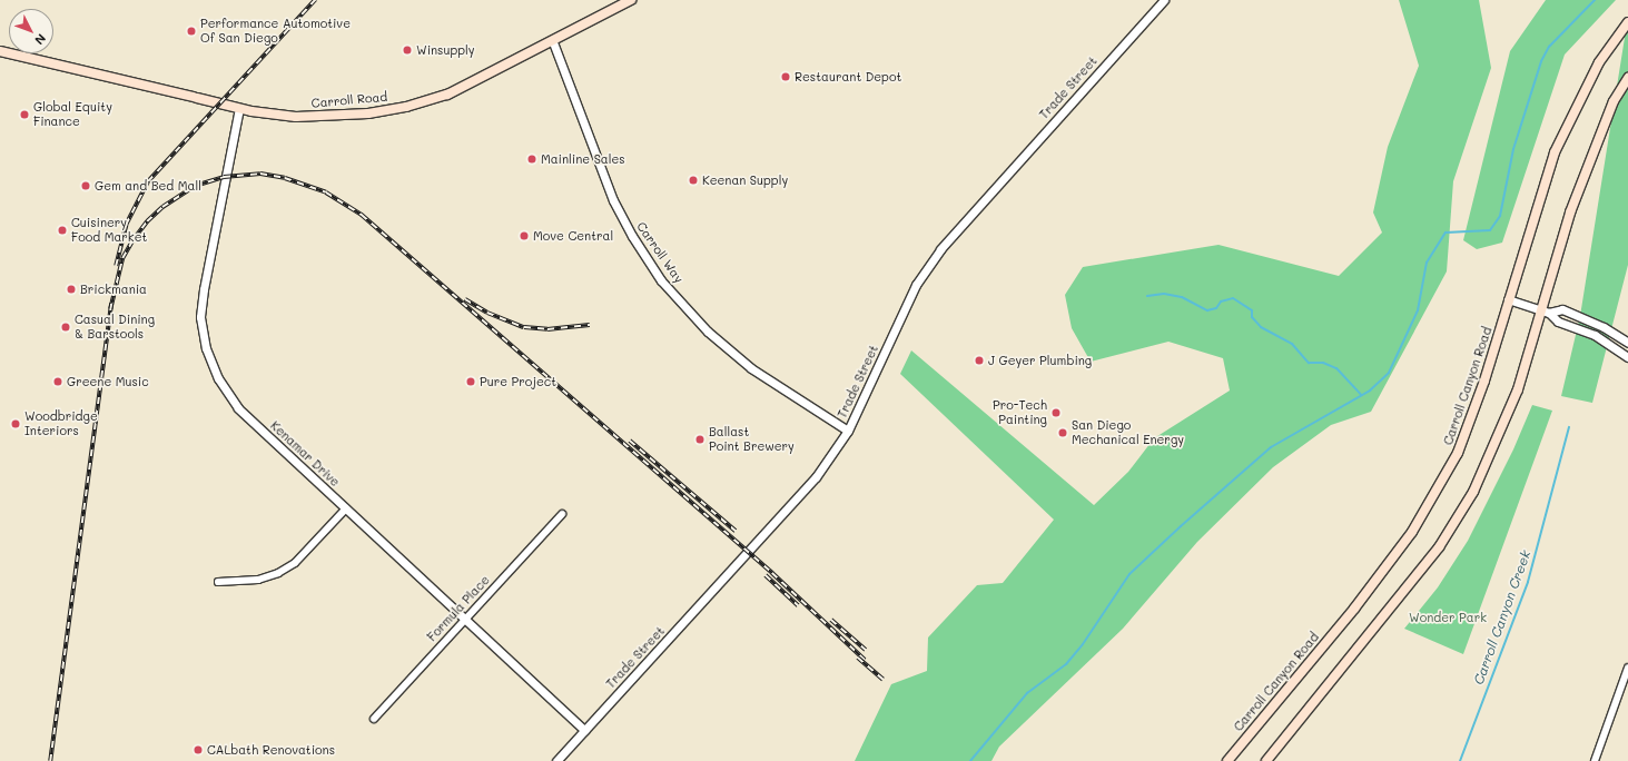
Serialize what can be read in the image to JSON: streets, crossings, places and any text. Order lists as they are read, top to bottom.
{
  "streets": {
    "main road": ["Carroll Road", "Carroll Canyon Road"],
    "street": [
      "Trade Street",
      "Carroll Way",
      "Kenamar Drive",
      "Formula Place"
    ]
  },
  "crossings": [
    ["Trade Street", "Carroll Way"],
    ["Trade Street", "Kenamar Drive"],
    ["Carroll Road", "Carroll Way"],
    ["Carroll Road", "Kenamar Drive"],
    ["Kenamar Drive", "Formula Place"]
  ],
  "water": ["Carroll Canyon Creek"],
  "parks": ["Wonder Park"],
  "places": [
    "Performance Automotive Of San Diego",
    "Winsupply",
    "Restaurant Depot",
    "Global Equity Finance",
    "Mainline Sales",
    "Keenan Supply",
    "Gem and Bed Mall",
    "Cuisinery Food Market",
    "Move Central",
    "Brickmania",
    "Casual Dining & Barstools",
    "J Geyer Plumbing",
    "Greene Music",
    "Pure Project",
    "Pro-Tech Painting",
    "Woodbridge Interiors",
    "San Diego Mechanical Energy",
    "Ballast Point Brewery",
    "CALbath Renovations"
  ],
  "north": "bottom right"
}
